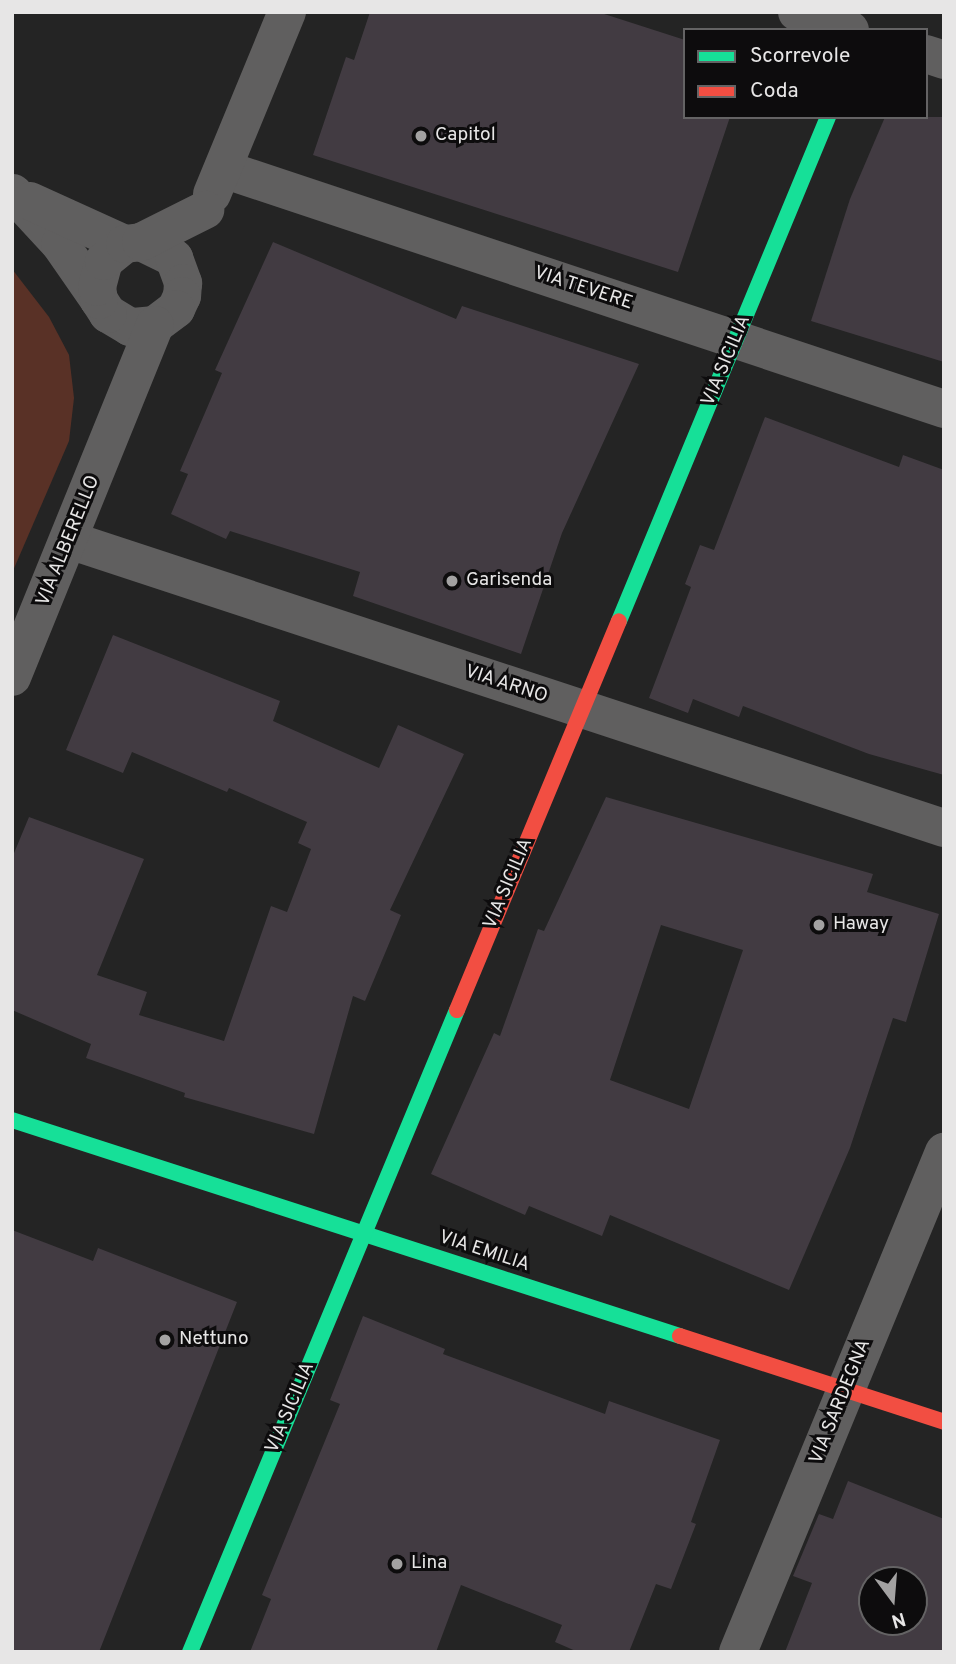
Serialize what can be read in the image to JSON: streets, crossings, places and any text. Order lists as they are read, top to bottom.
{
  "streets": {
    "street": [
      "VIA TEVERE",
      "VIA SICILIA",
      "VIA ALBERELLO",
      "VIA ARNO",
      "VIA EMILIA",
      "VIA SARDEGNA"
    ]
  },
  "crossings": [
    ["VIA TEVERE", "VIA SICILIA"],
    ["VIA TEVERE", "VIA ALBERELLO"],
    ["VIA SICILIA", "VIA ARNO"],
    ["VIA SICILIA", "VIA EMILIA"],
    ["VIA ALBERELLO", "VIA ARNO"],
    ["VIA EMILIA", "VIA SARDEGNA"]
  ],
  "places": [
    "Capitol",
    "Garisenda",
    "Haway",
    "Nettuno",
    "Lina"
  ],
  "legend": ["Scorrevole", "Coda"],
  "north": "bottom"
}
